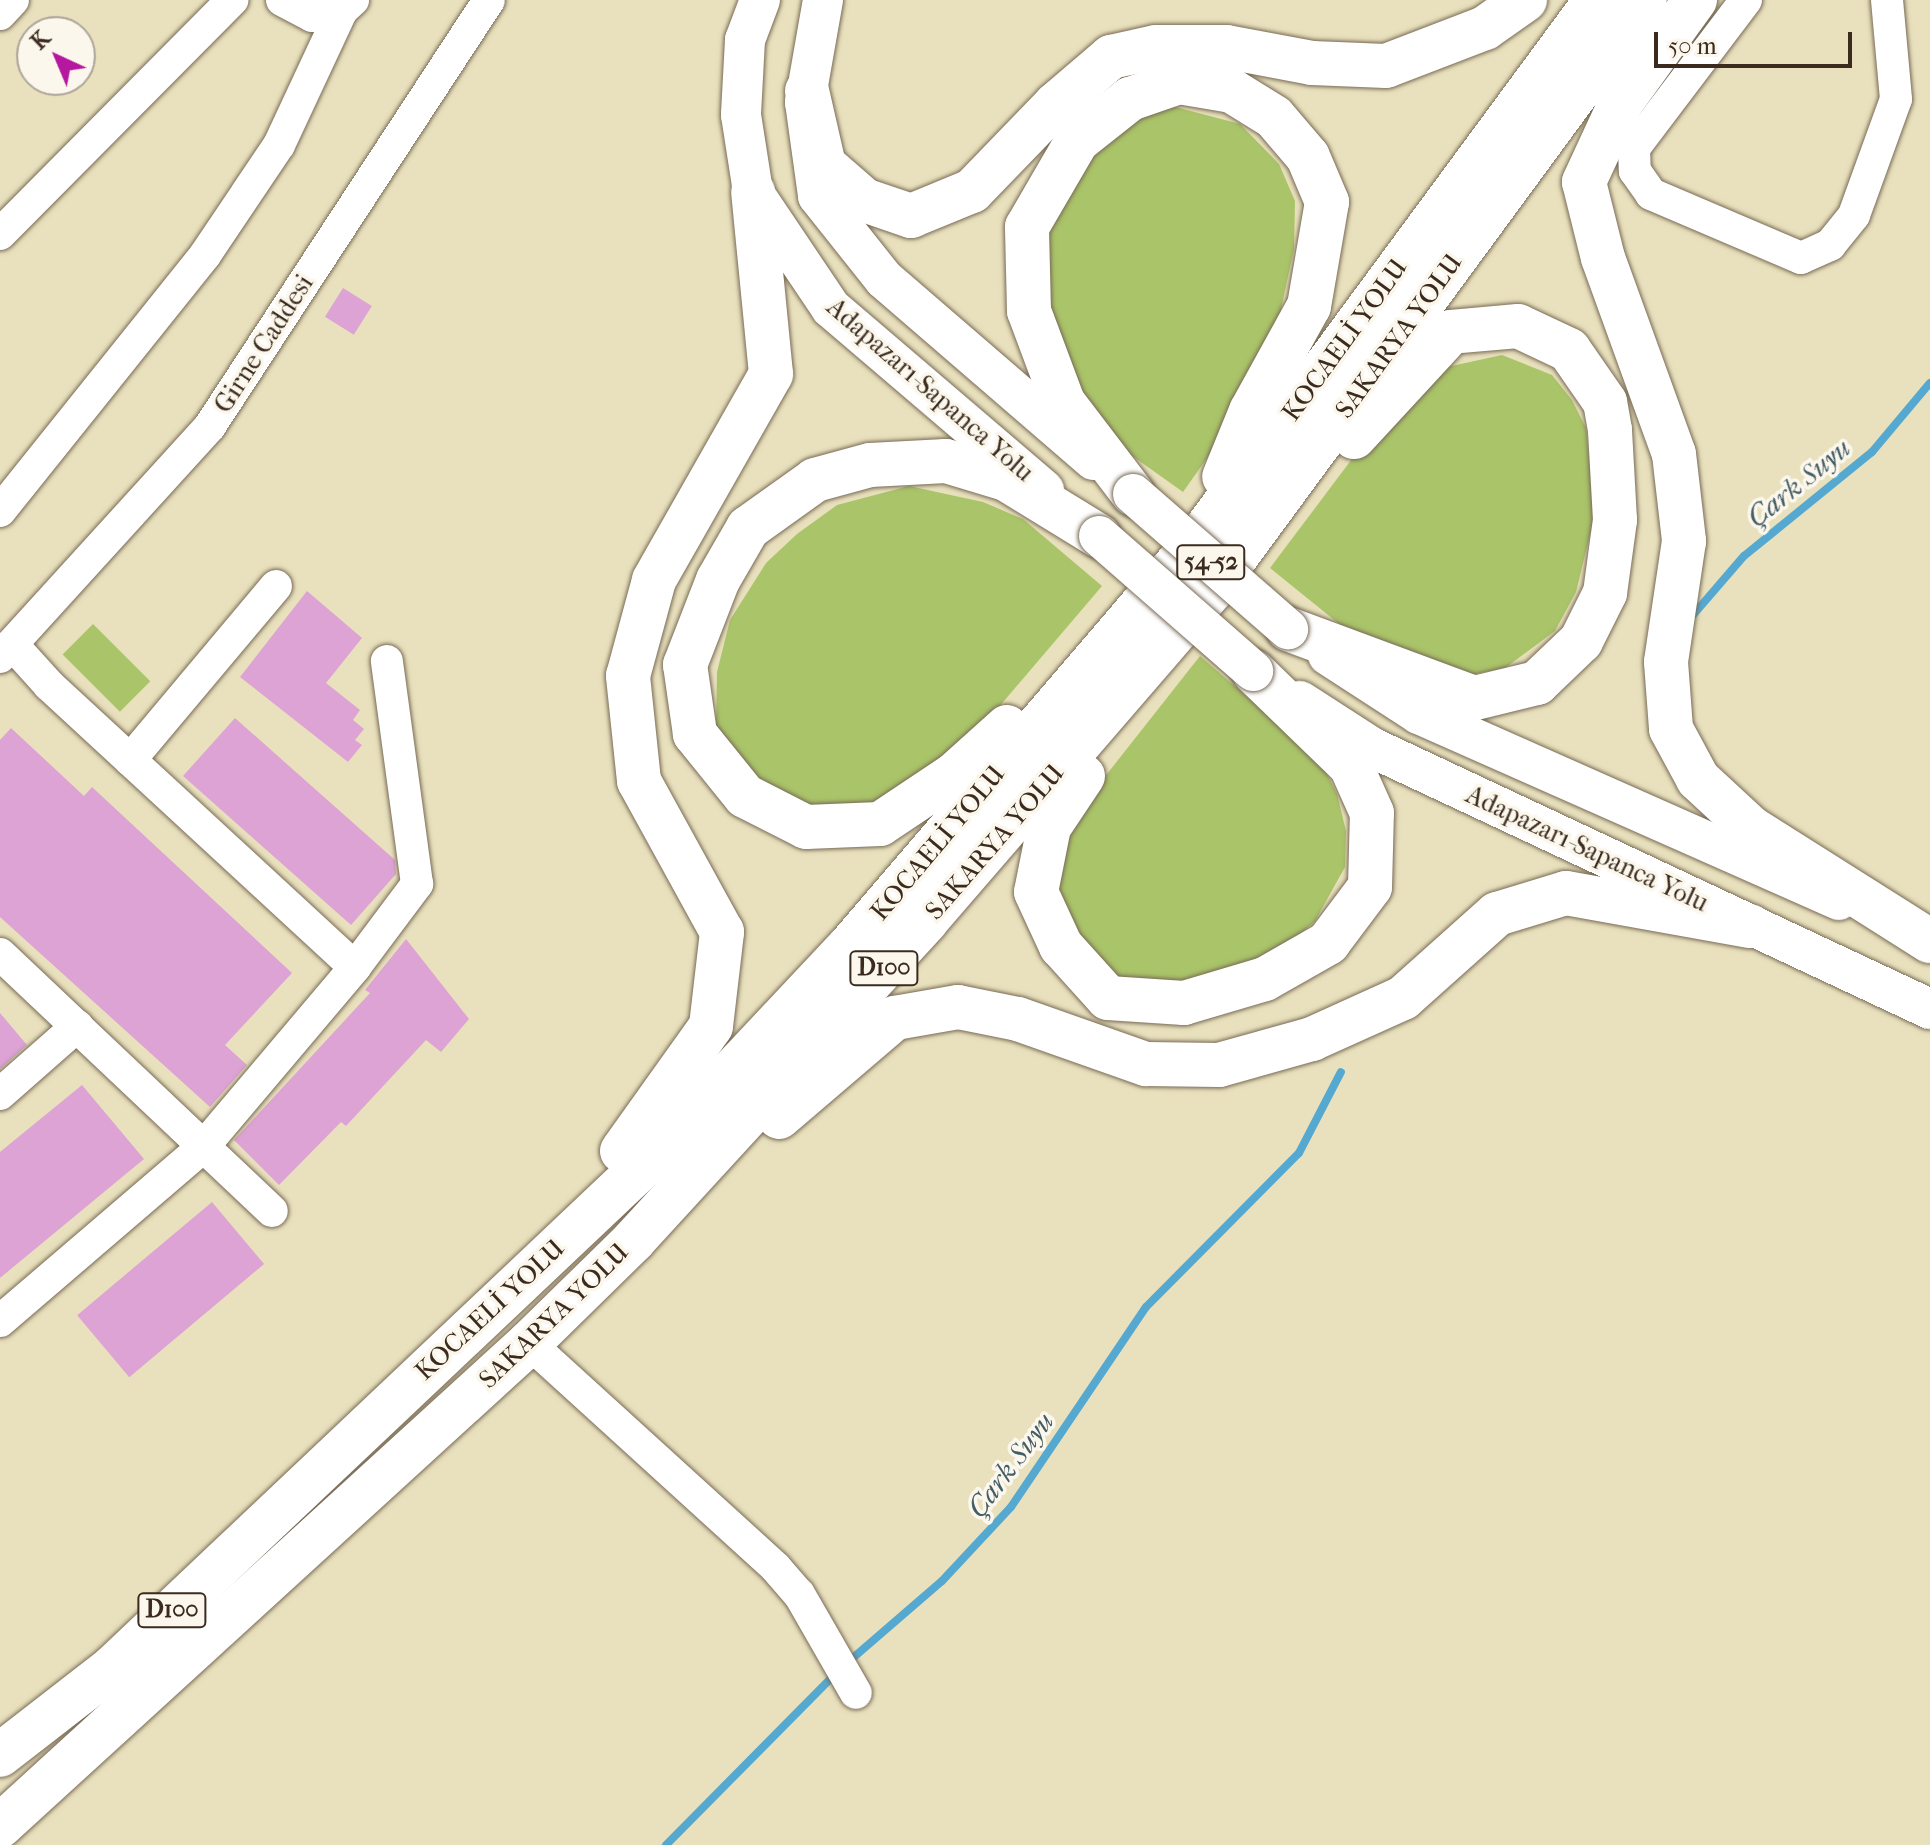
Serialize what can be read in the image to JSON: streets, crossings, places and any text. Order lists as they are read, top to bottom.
{
  "streets": {
    "highway": ["SAKARYA YOLU", "KOCAELİ YOLU", "D100"],
    "main road": ["Adapazarı-Sapanca Yolu", "54-52"],
    "street": ["Girne Caddesi"]
  },
  "crossings": [
    ["Adapazarı-Sapanca Yolu", "54-52"]
  ],
  "water": ["Çark Suyu"],
  "scale_bar": "50 m",
  "north": "top left"
}
